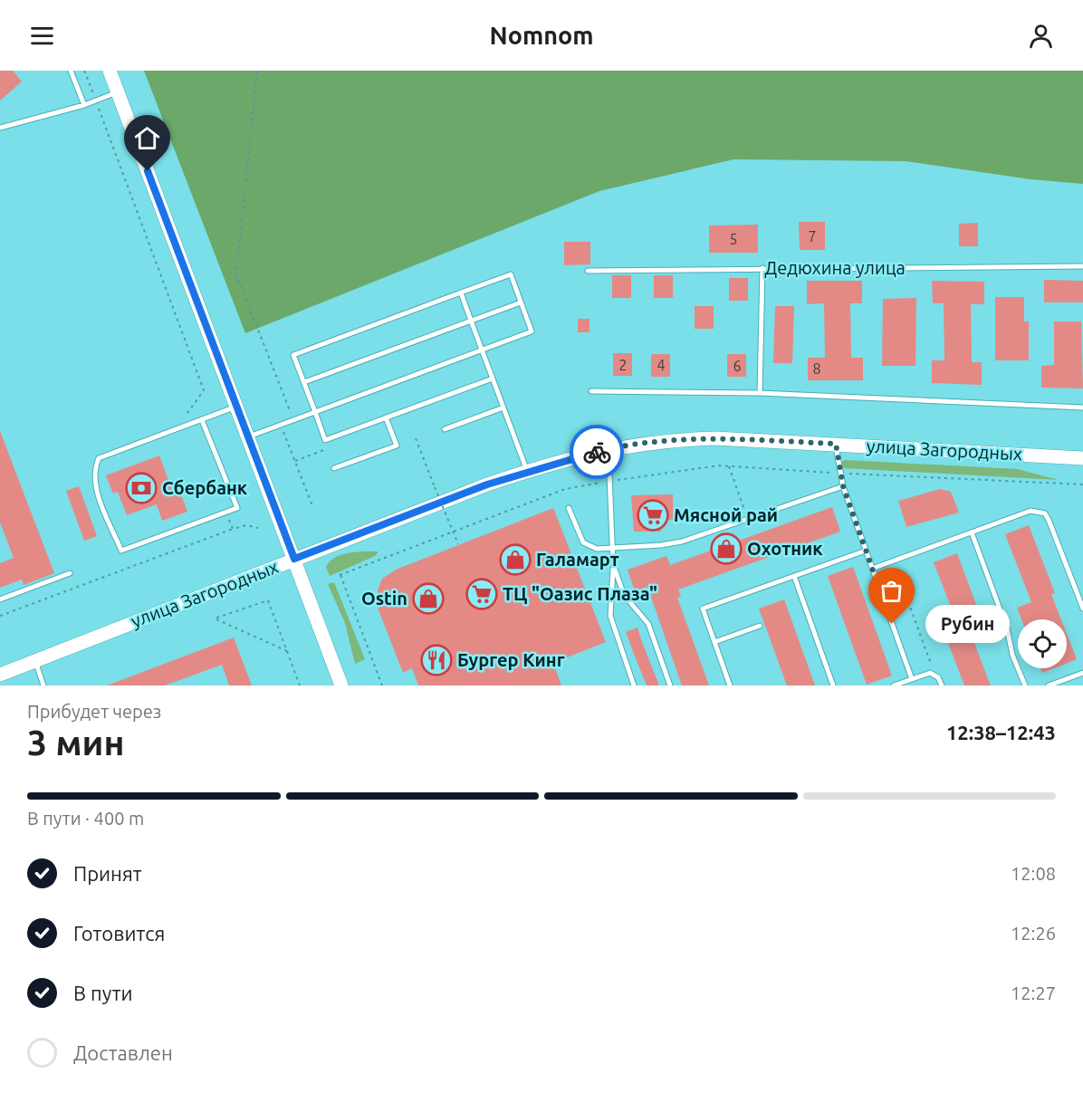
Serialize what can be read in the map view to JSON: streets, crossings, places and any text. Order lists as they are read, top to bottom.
{
  "streets": {
    "main road": ["улица Загородных"],
    "lane": ["Дедюхина улица"]
  },
  "places": {
    "bank": ["Сбербанк"],
    "supermarket": ["Мясной рай", "ТЦ \"Оазис Плаза\""],
    "shop": ["Охотник", "Галамарт", "Ostin"],
    "other": ["Рубин"],
    "restaurant": ["Бургер Кинг"]
  },
  "house_numbers": [
    "7",
    "5",
    "2",
    "4",
    "6",
    "8"
  ],
  "page": {
    "header": "Nomnom",
    "bubble": "Рубин",
    "heading": ["3 мин", "Прибудет через", "12:38–12:43"],
    "bar": "В пути · 400 m",
    "list": [
      ["Принят", "12:08"],
      ["Готовится", "12:26"],
      ["В пути", "12:27"],
      "Доставлен"
    ]
  }
}
